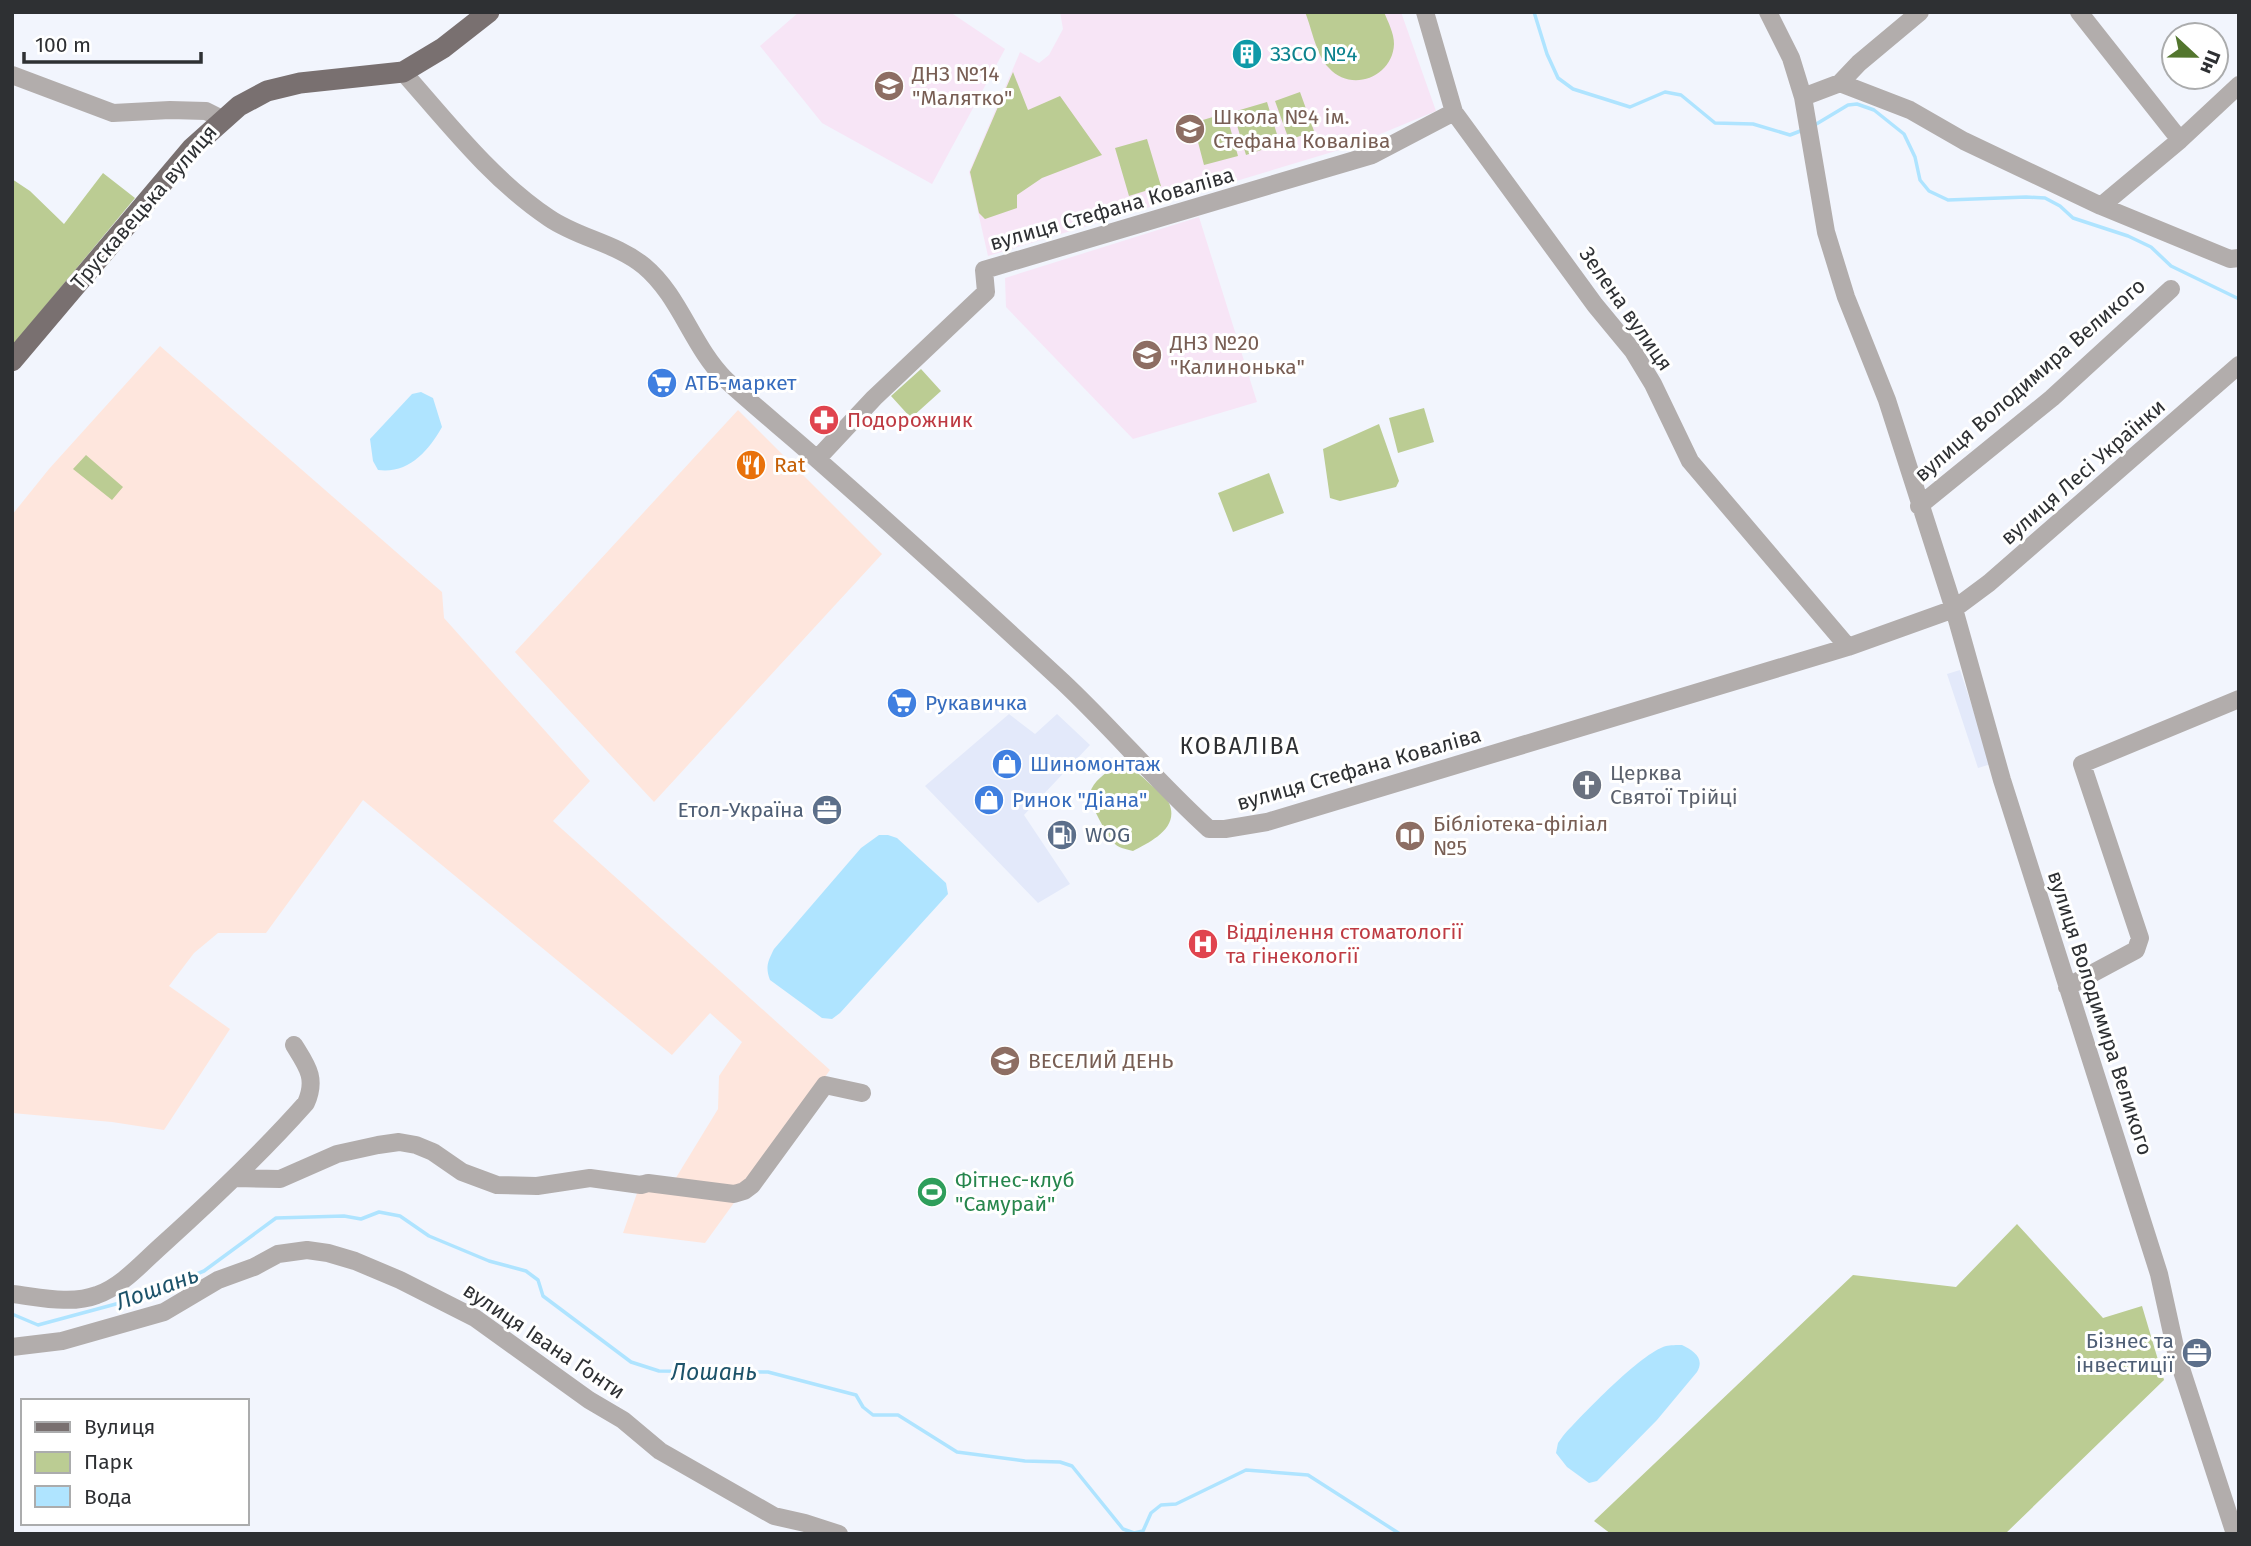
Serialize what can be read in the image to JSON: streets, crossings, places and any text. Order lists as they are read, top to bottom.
{
  "streets": {
    "main road": ["Трускавецька вулиця"],
    "street": [
      "вулиця Стефана Коваліва",
      "Зелена вулиця",
      "вулиця Володимира Великого",
      "вулиця Лесі Українки",
      "вулиця Івана Ґонти"
    ]
  },
  "crossings": [
    ["Трускавецька вулиця", "вулиця Стефана Коваліва"],
    ["вулиця Стефана Коваліва", "Зелена вулиця"],
    ["вулиця Стефана Коваліва", "вулиця Володимира Великого"],
    ["вулиця Стефана Коваліва", "вулиця Лесі Українки"],
    ["вулиця Володимира Великого", "вулиця Лесі Українки"]
  ],
  "districts": ["КОВАЛІВА"],
  "water": ["Лошань"],
  "places": {
    "building": ["ЗЗСО №4"],
    "school or university": [
      "ДНЗ №14 \"Малятко\"",
      "Школа №4 ім. Стефана Коваліва",
      "ДНЗ №20 \"Калинонька\"",
      "ВЕСЕЛИЙ ДЕНЬ"
    ],
    "supermarket": ["АТБ-маркет", "Рукавичка"],
    "pharmacy": ["Подорожник"],
    "restaurant": ["Rat"],
    "shop": ["Шиномонтаж", "Ринок \"Діана\""],
    "church": ["Церква Святої Трійці"],
    "office": ["Етол-Україна", "Бізнес та інвестиції"],
    "fuel station": ["WOG"],
    "library": ["Бібліотека-філіал №5"],
    "hospital": ["Відділення стоматології та гінекології"],
    "sports": ["Фітнес-клуб \"Самурай\""]
  },
  "legend": ["Вулиця", "Парк", "Вода"],
  "scale_bar": "100 m",
  "north": "right"
}
